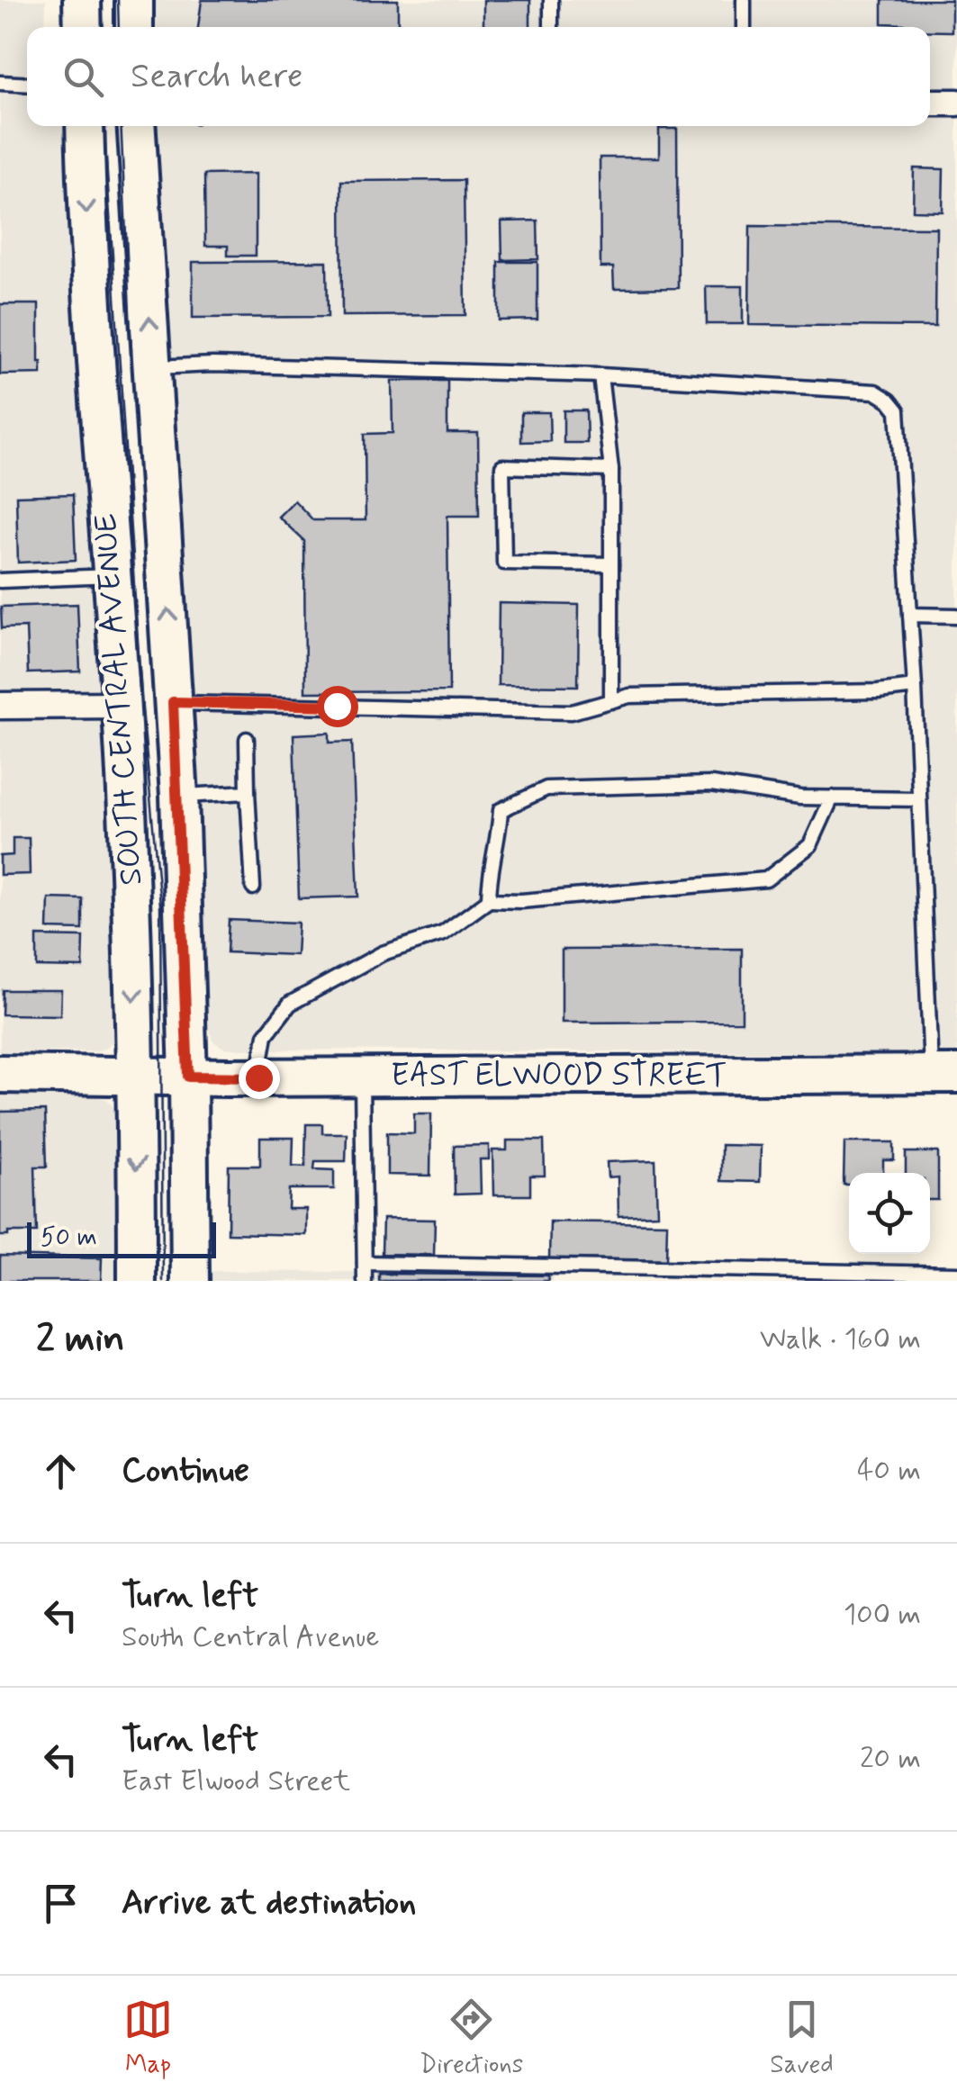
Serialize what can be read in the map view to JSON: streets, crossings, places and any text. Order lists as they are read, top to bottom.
{
  "streets": {
    "main road": ["SOUTH CENTRAL AVENUE", "EAST ELWOOD STREET"]
  },
  "crossings": [
    ["SOUTH CENTRAL AVENUE", "EAST ELWOOD STREET"]
  ],
  "scale_bar": "50 m",
  "page": {
    "search": "Search here",
    "scale": "50 m",
    "heading": ["2 min", "Walk · 160 m"],
    "list": [
      ["Continue", "40 m"],
      ["Turn left", "South Central Avenue", "100 m"],
      ["Turn left", "East Elwood Street", "20 m"],
      "Arrive at destination"
    ],
    "nav": ["Map", "Directions", "Saved"]
  }
}
